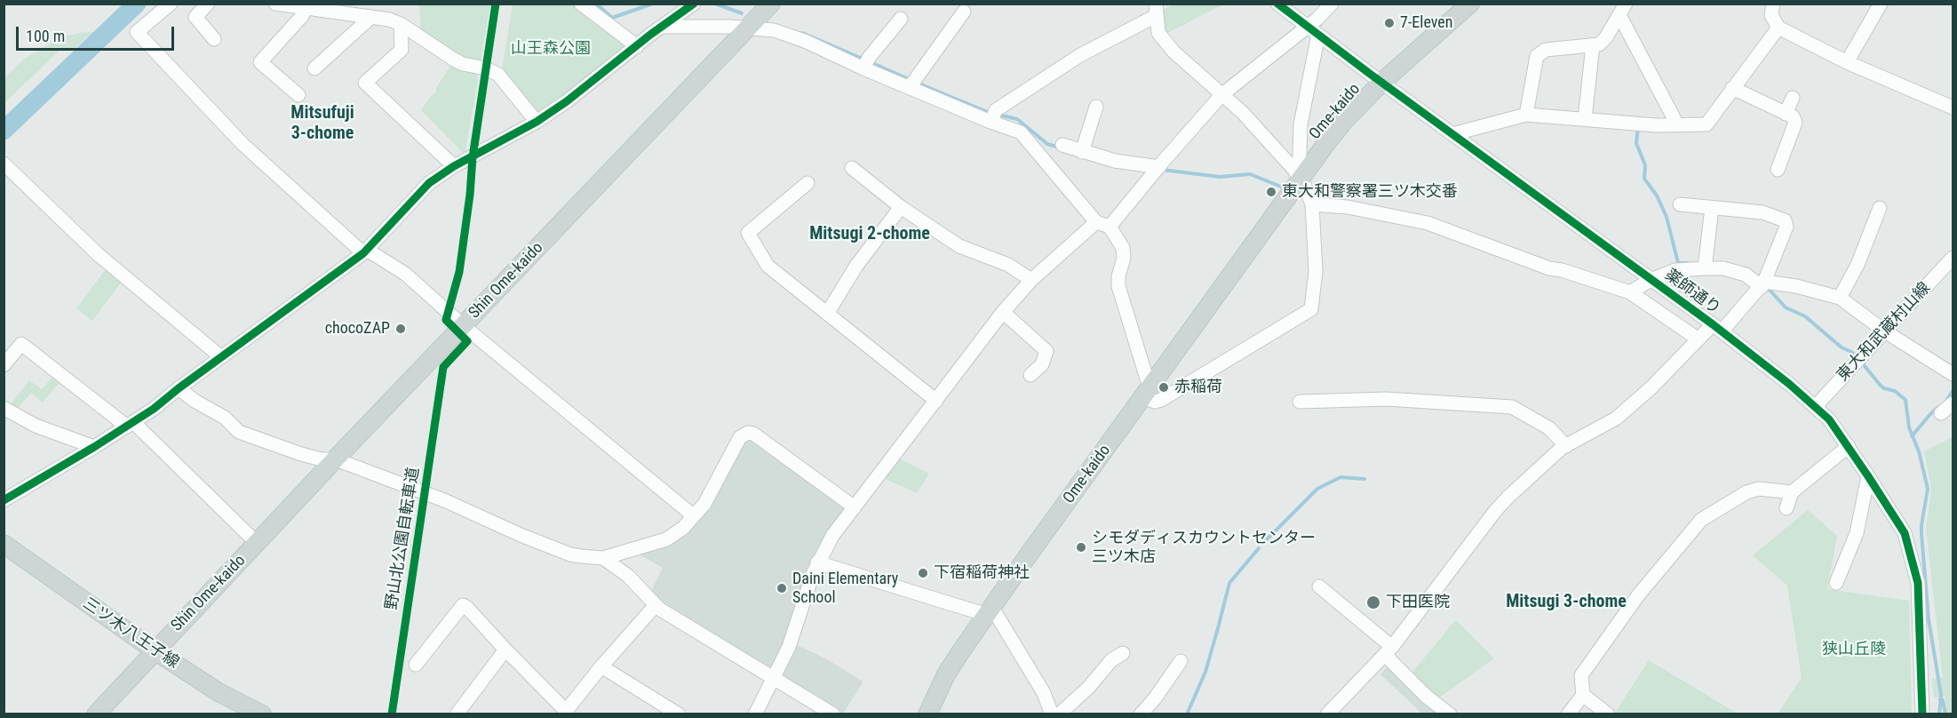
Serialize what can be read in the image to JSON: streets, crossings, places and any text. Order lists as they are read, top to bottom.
{
  "streets": {
    "main road": ["Ome-kaido", "Shin Ome-kaido", "三ツ木八王子線"],
    "street": ["薬師通り", "東大和武蔵村山線"],
    "cycle path": ["野山北公園自転車道"]
  },
  "crossings": [
    ["Ome-kaido", "薬師通り"],
    ["Shin Ome-kaido", "三ツ木八王子線"],
    ["薬師通り", "東大和武蔵村山線"]
  ],
  "districts": ["Mitsufuji 3-chome", "Mitsugi 2-chome", "Mitsugi 3-chome"],
  "parks": ["山王森公園", "狭山丘陵"],
  "places": [
    "7-Eleven",
    "東大和警察署三ツ木交番",
    "chocoZAP",
    "赤稲荷",
    "シモダディスカウントセンター 三ツ木店",
    "下宿稲荷神社",
    "Daini Elementary School",
    "下田医院"
  ],
  "scale_bar": "100 m"
}
